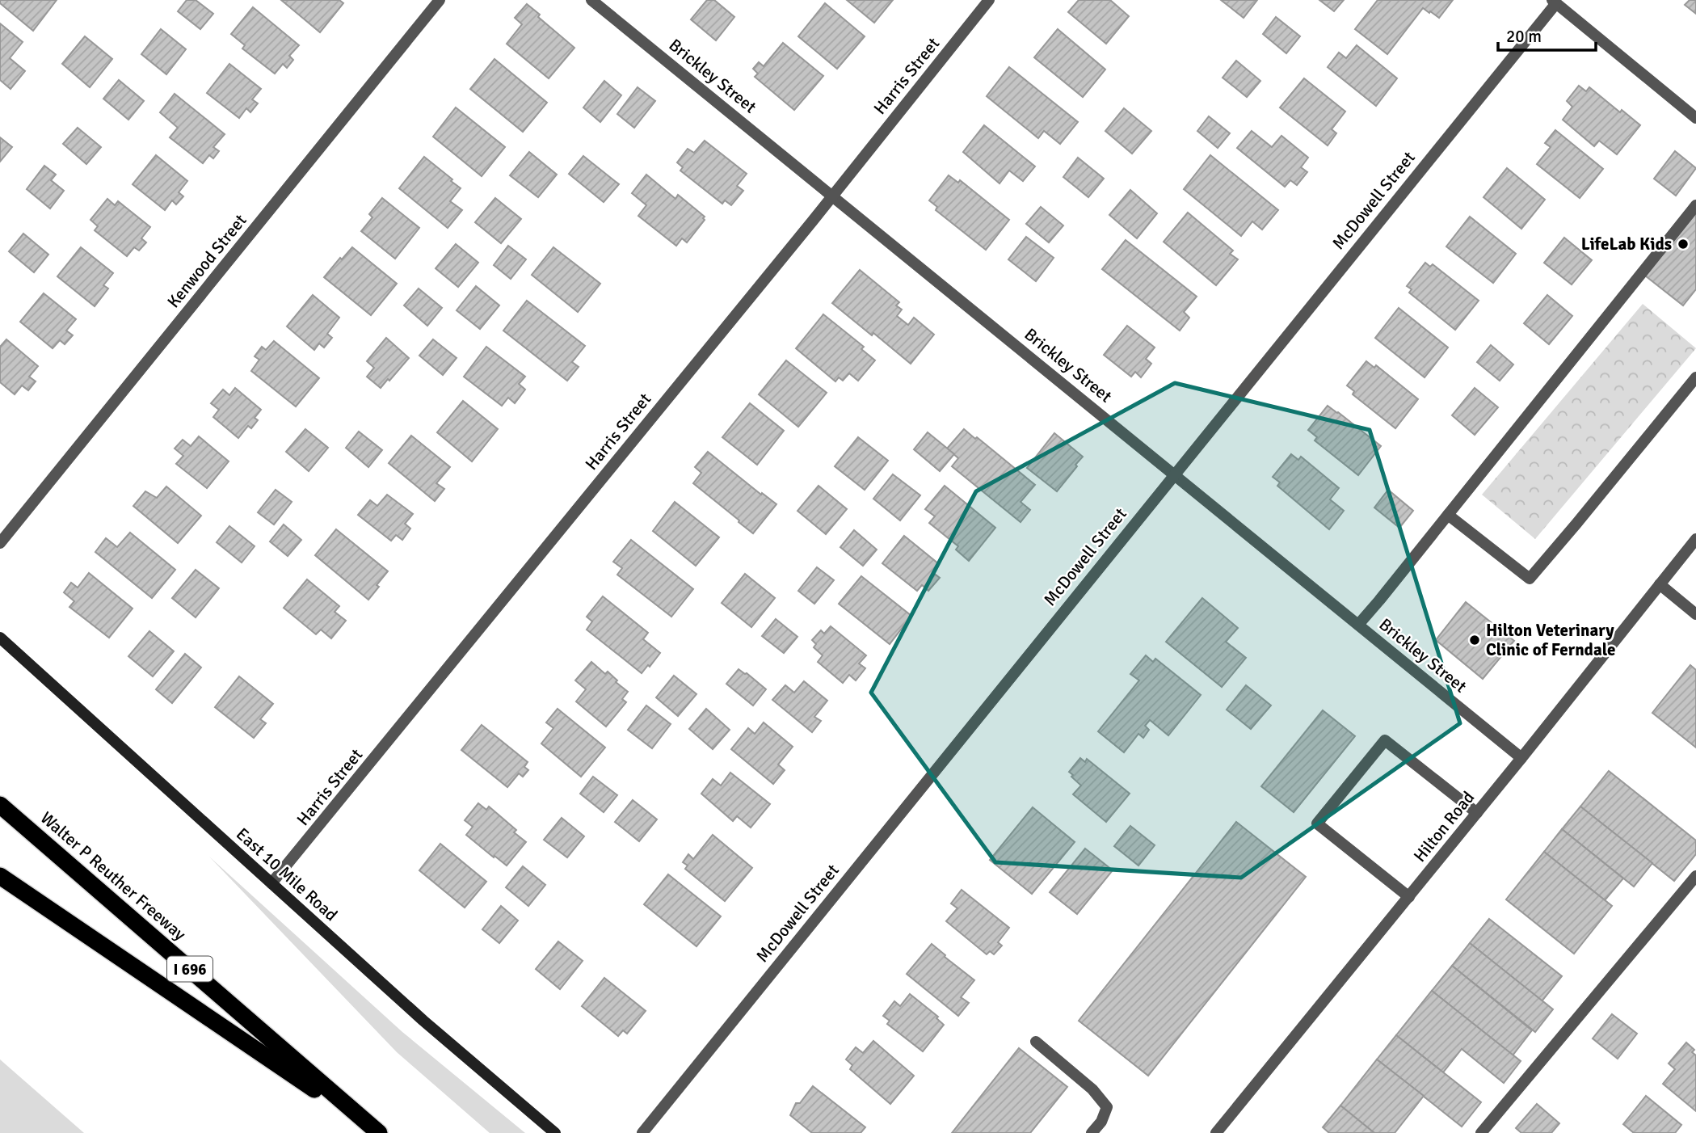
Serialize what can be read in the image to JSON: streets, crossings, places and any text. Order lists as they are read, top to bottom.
{
  "streets": {
    "highway": ["Walter P Reuther Freeway", "I 696"],
    "main road": ["East 10 Mile Road"],
    "street": [
      "Brickley Street",
      "Harris Street",
      "McDowell Street",
      "Kenwood Street",
      "Hilton Road"
    ]
  },
  "crossings": [
    ["Brickley Street", "Harris Street"],
    ["Brickley Street", "McDowell Street"],
    ["Brickley Street", "Hilton Road"],
    ["Harris Street", "East 10 Mile Road"]
  ],
  "places": ["LifeLab Kids", "Hilton Veterinary Clinic of Ferndale"],
  "scale_bar": "20 m"
}
